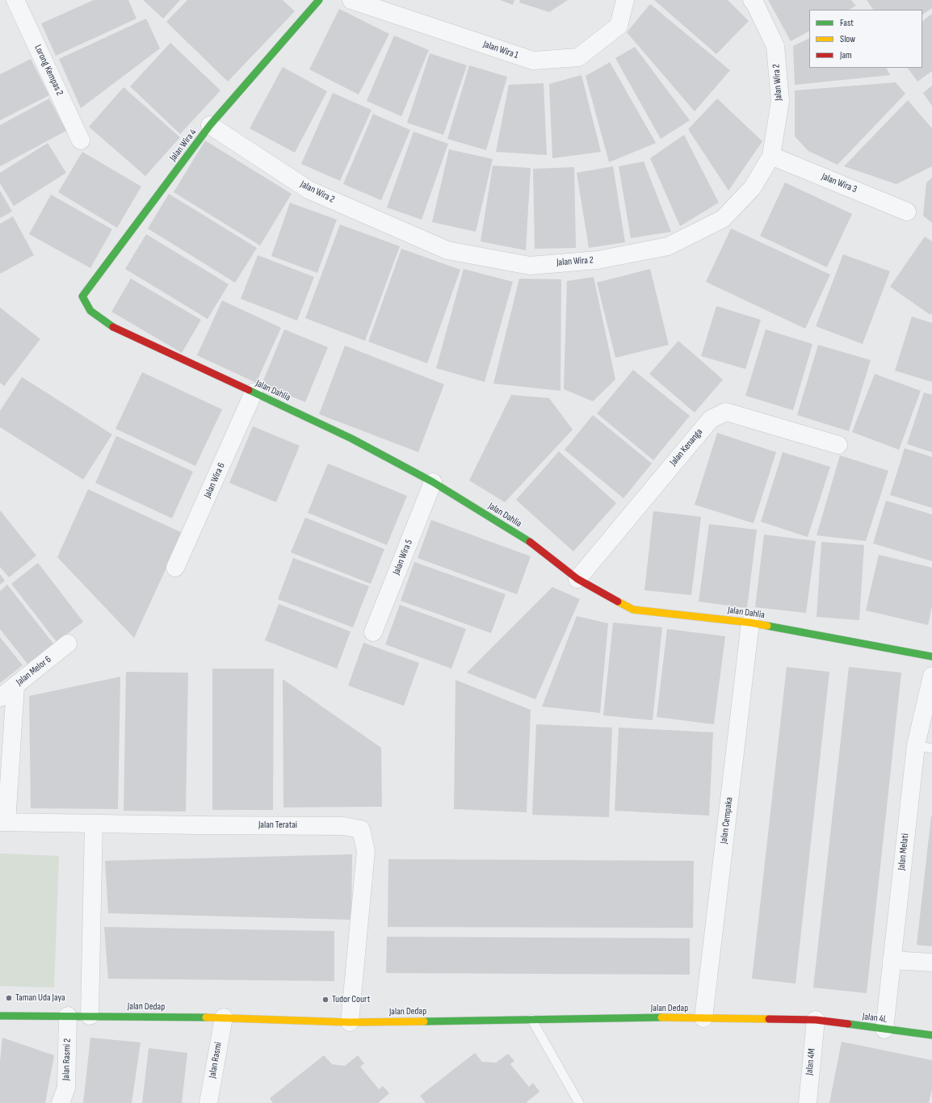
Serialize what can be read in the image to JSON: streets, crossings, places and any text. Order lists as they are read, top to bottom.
{
  "streets": {
    "street": [
      "Jalan Wira 1",
      "Lorong Kempas 2",
      "Jalan Wira 2",
      "Jalan Wira 4",
      "Jalan Wira 3",
      "Jalan Dahlia",
      "Jalan Kenanga",
      "Jalan Wira 6",
      "Jalan Wira 5",
      "Jalan Melor 6",
      "Jalan Cempaka",
      "Jalan Teratai",
      "Jalan Melati",
      "Jalan Dedap",
      "Jalan 4L",
      "Jalan Rasmi 2",
      "Jalan Rasmi",
      "Jalan 4M"
    ]
  },
  "crossings": [
    ["Jalan Wira 2", "Jalan Wira 4"],
    ["Jalan Wira 2", "Jalan Wira 3"],
    ["Jalan Wira 4", "Jalan Dahlia"],
    ["Jalan Dahlia", "Jalan Kenanga"],
    ["Jalan Dahlia", "Jalan Wira 6"],
    ["Jalan Dahlia", "Jalan Wira 5"],
    ["Jalan Dahlia", "Jalan Cempaka"],
    ["Jalan Cempaka", "Jalan Dedap"],
    ["Jalan Teratai", "Jalan Dedap"],
    ["Jalan Melati", "Jalan 4L"],
    ["Jalan Dedap", "Jalan 4L"],
    ["Jalan Dedap", "Jalan Rasmi 2"],
    ["Jalan Dedap", "Jalan Rasmi"],
    ["Jalan Dedap", "Jalan 4M"],
    ["Jalan 4L", "Jalan 4M"]
  ],
  "places": ["Taman Uda Jaya", "Tudor Court"],
  "legend": ["Fast", "Slow", "Jam"]
}
